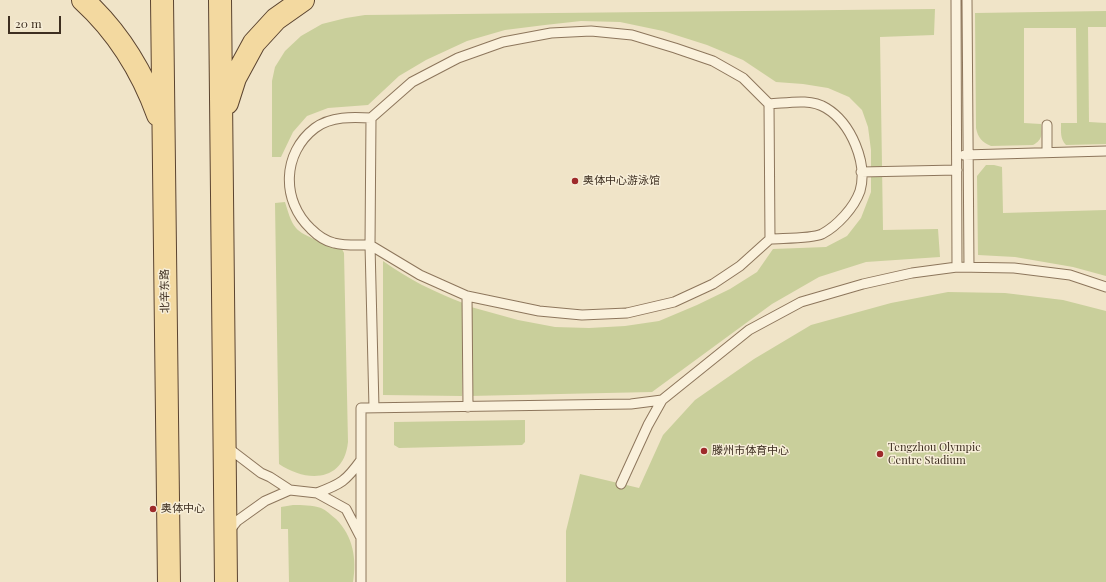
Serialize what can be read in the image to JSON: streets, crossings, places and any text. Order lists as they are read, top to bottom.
{
  "streets": {
    "main road": ["北辛东路"]
  },
  "places": [
    "奥体中心游泳馆",
    "滕州市体育中心",
    "Tengzhou Olympic Centre Stadium",
    "奥体中心"
  ],
  "scale_bar": "20 m"
}
